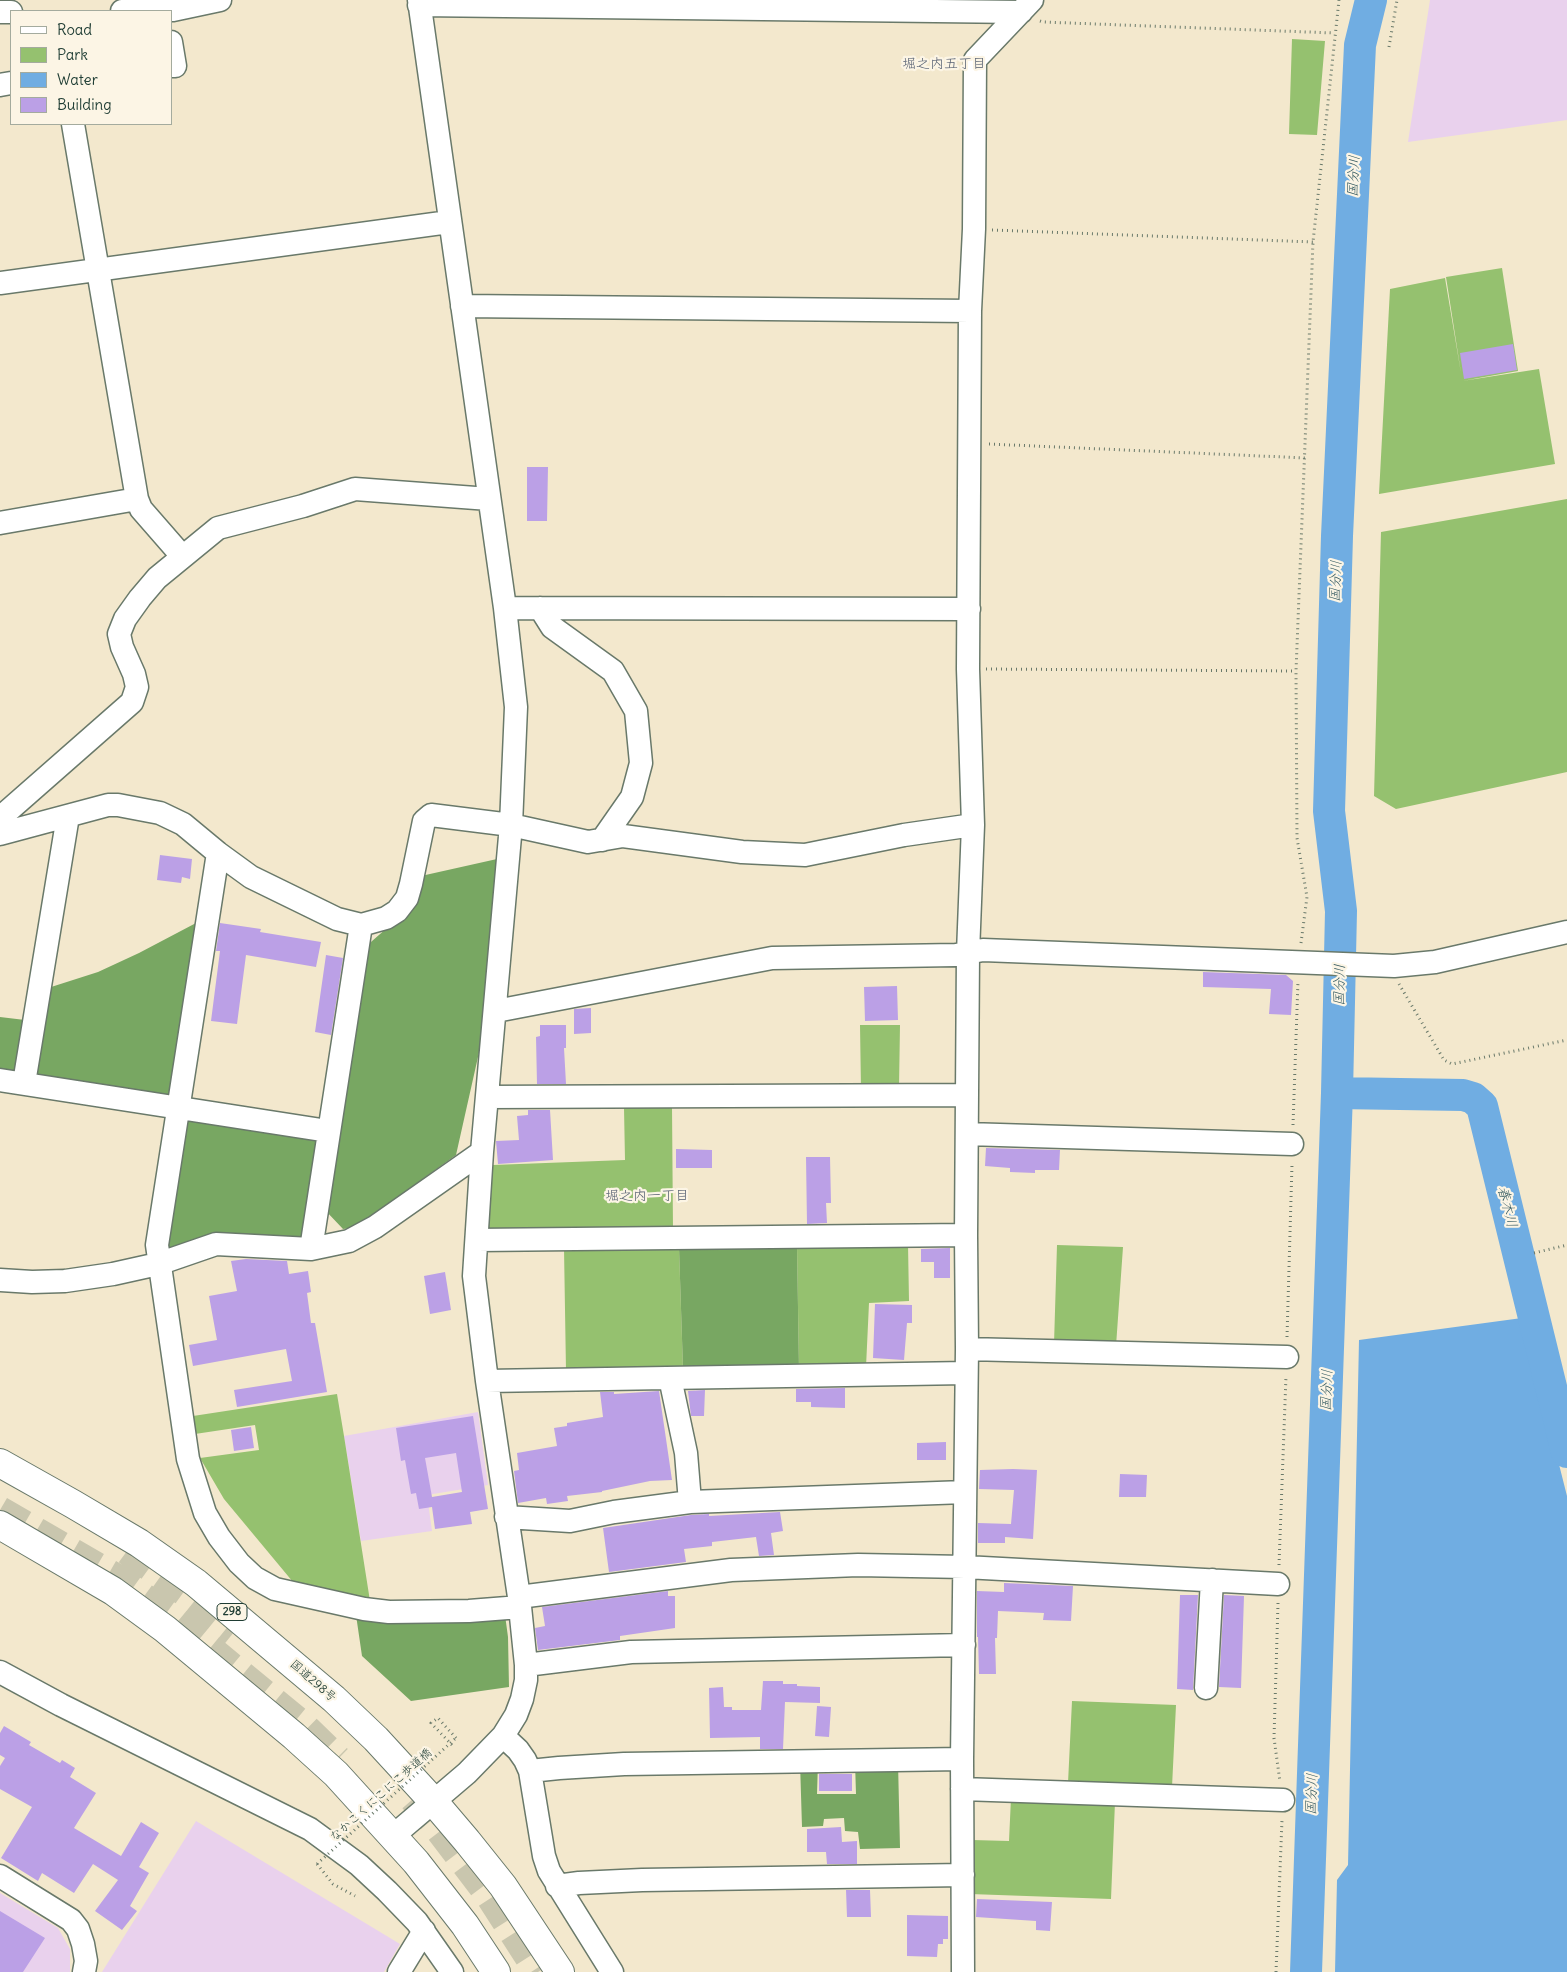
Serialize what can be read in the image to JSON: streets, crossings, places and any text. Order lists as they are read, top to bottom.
{
  "streets": {
    "highway": ["298", "国道298号"],
    "path": ["なかこくにこにこ歩道橋"]
  },
  "districts": ["堀之内五丁目", "堀之内一丁目"],
  "water": ["国分川", "春木川"],
  "legend": [
    "Road",
    "Park",
    "Water",
    "Building"
  ]
}
